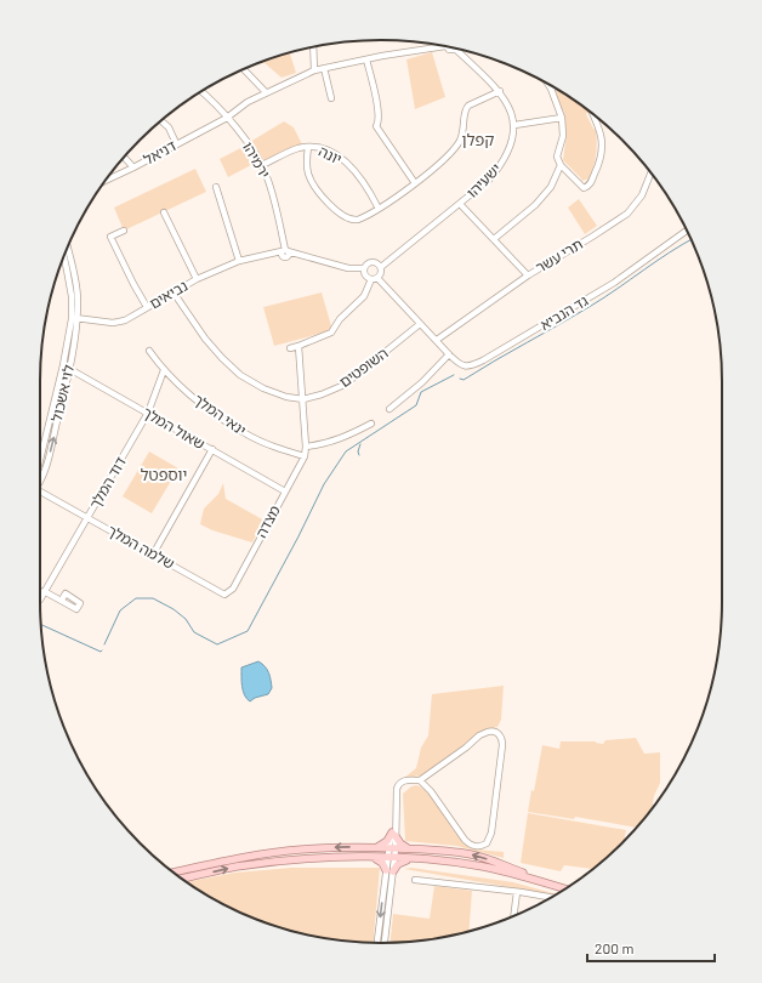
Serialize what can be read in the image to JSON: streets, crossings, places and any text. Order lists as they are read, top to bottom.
{
  "streets": {
    "street": [
      "דניאל",
      "יונה",
      "ירמיהו",
      "ישעיהו",
      "תרי עשר",
      "נביאים",
      "גד הנביא",
      "השופטים",
      "לוי אשכול",
      "ינאי המלך",
      "שאול המלך",
      "דוד המלך",
      "מצדה",
      "שלמה המלך"
    ]
  },
  "crossings": [
    ["דניאל", "ירמיהו"],
    ["יונה", "ירמיהו"],
    ["ירמיהו", "נביאים"],
    ["ישעיהו", "תרי עשר"],
    ["ישעיהו", "נביאים"],
    ["נביאים", "השופטים"],
    ["נביאים", "לוי אשכול"],
    ["השופטים", "מצדה"],
    ["לוי אשכול", "שאול המלך"],
    ["ינאי המלך", "דוד המלך"],
    ["ינאי המלך", "מצדה"],
    ["שאול המלך", "דוד המלך"],
    ["שאול המלך", "מצדה"],
    ["דוד המלך", "שלמה המלך"],
    ["מצדה", "שלמה המלך"]
  ],
  "districts": ["קפלן", "יוספטל"],
  "scale_bar": "200 m"
}
